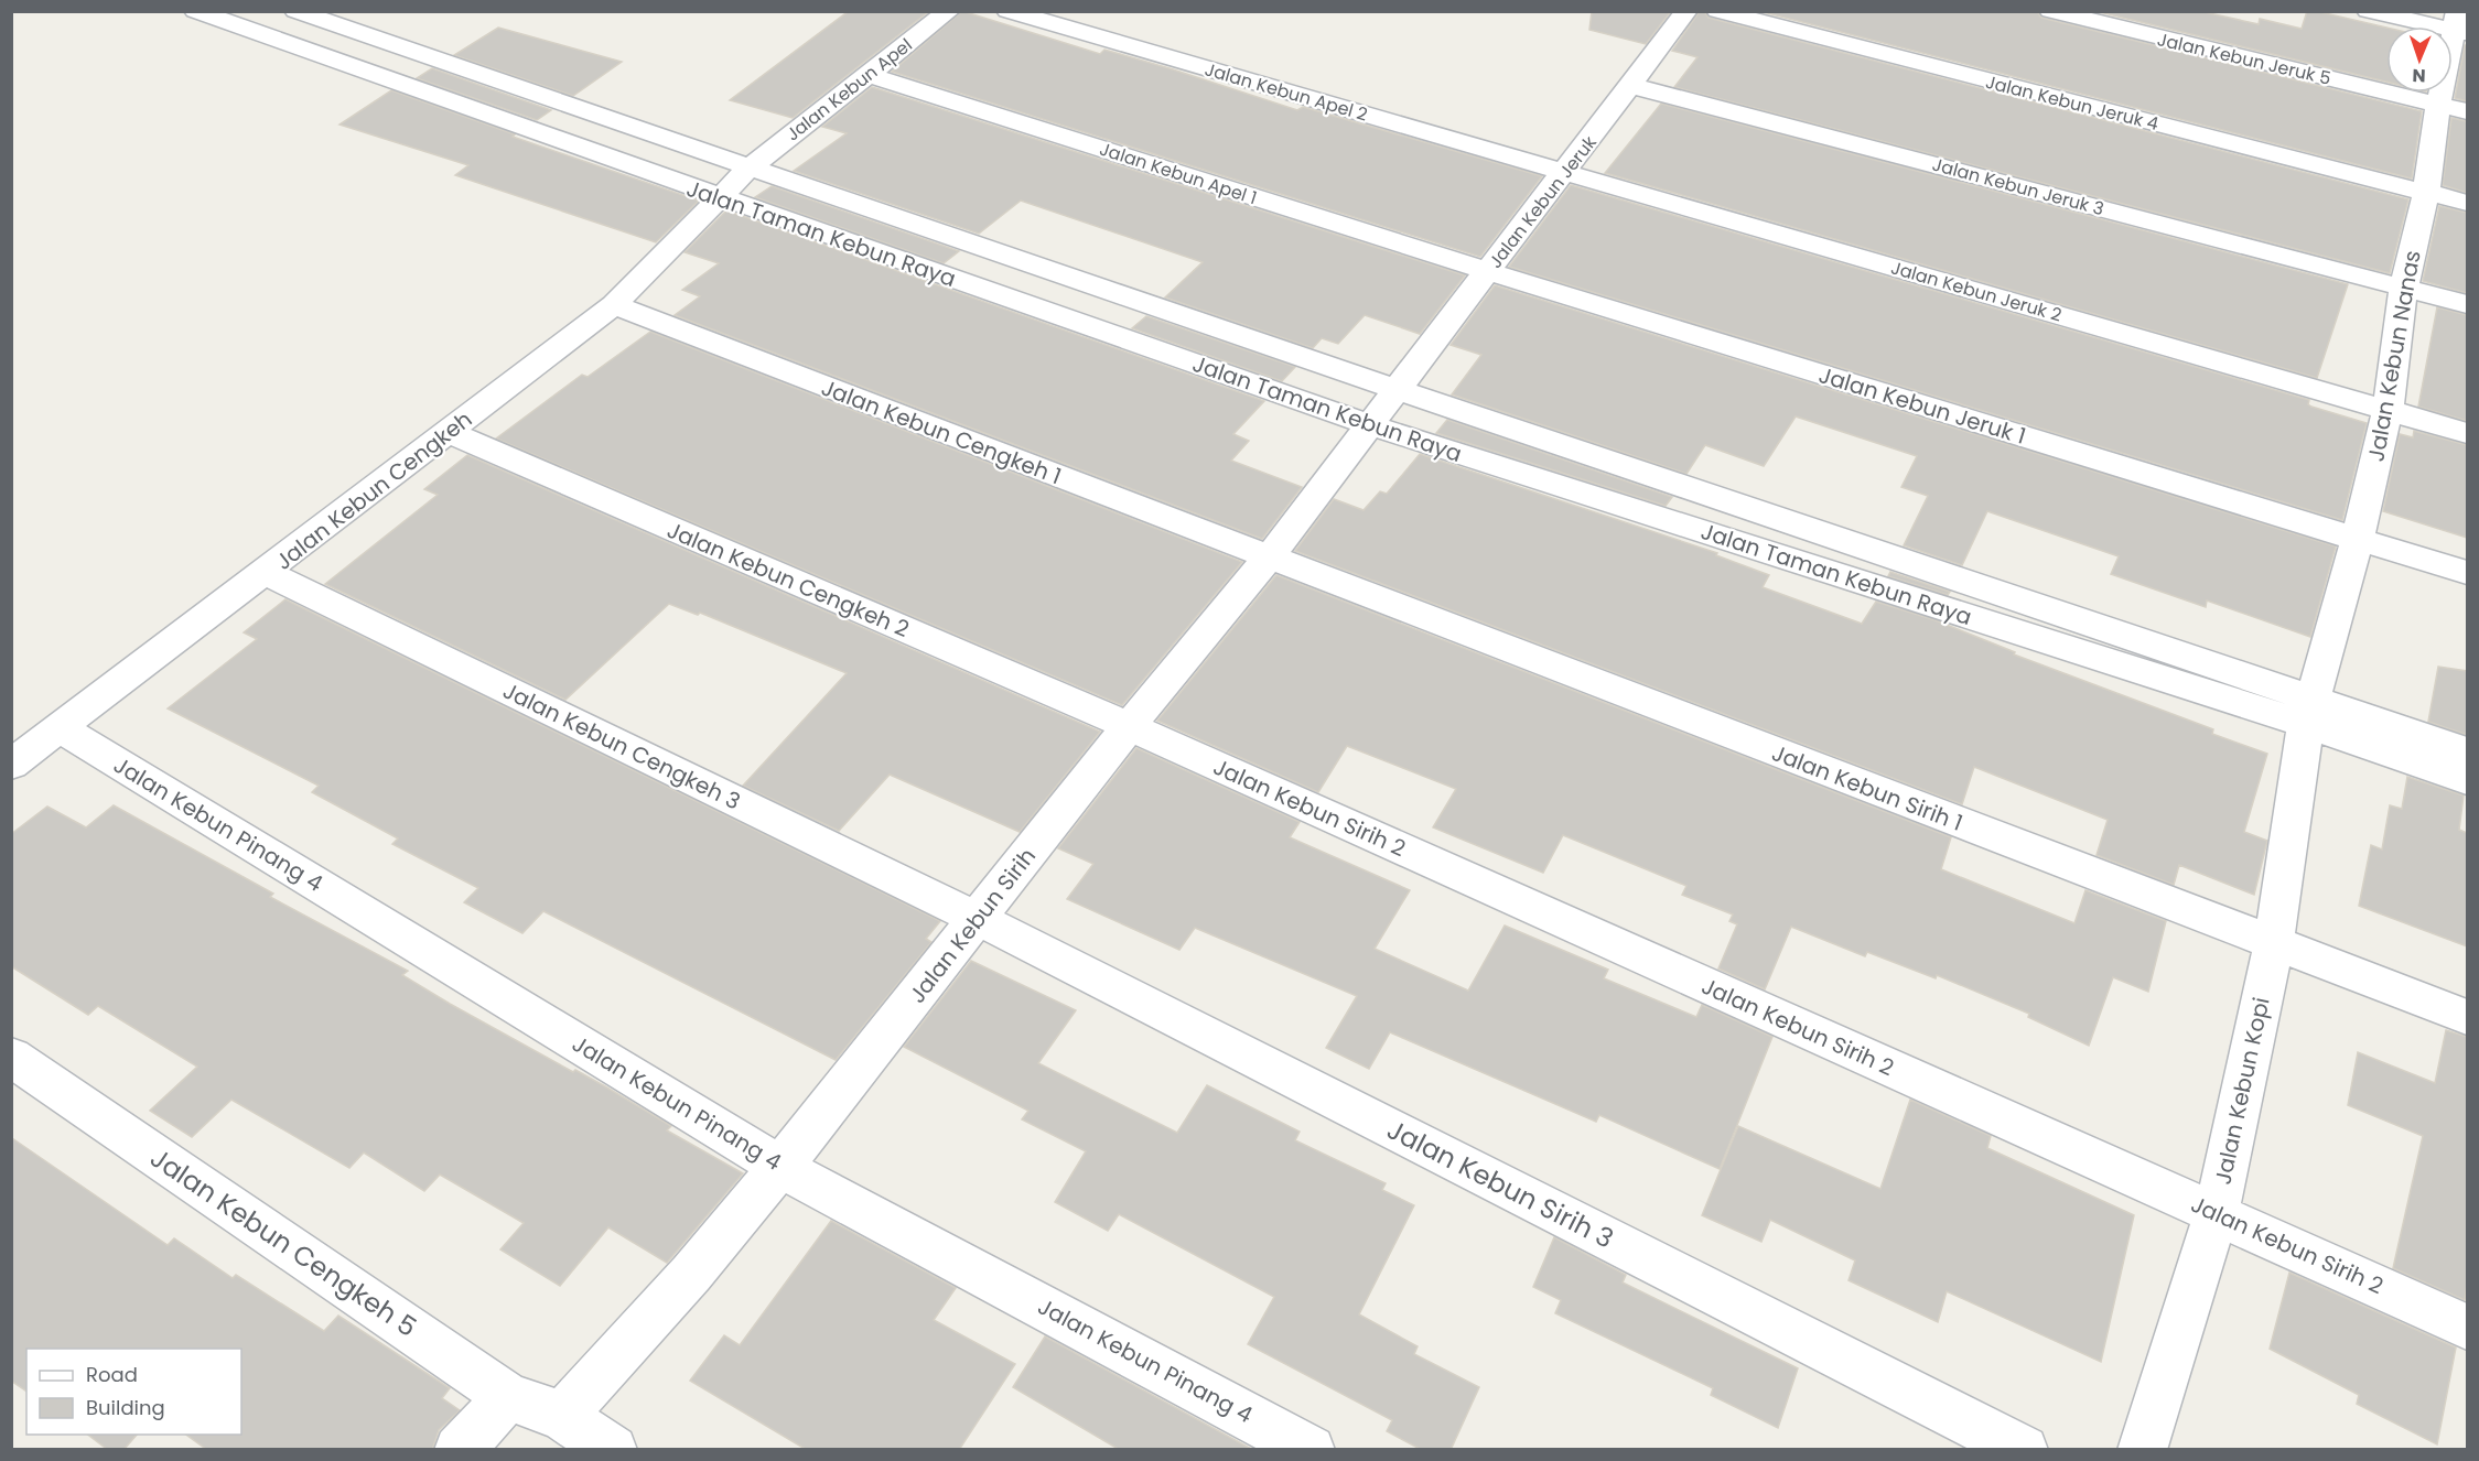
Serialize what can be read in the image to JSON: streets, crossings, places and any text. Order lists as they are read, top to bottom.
{
  "streets": {
    "street": [
      "Jalan Kebun Jeruk 5",
      "Jalan Kebun Apel",
      "Jalan Kebun Apel 2",
      "Jalan Kebun Jeruk 4",
      "Jalan Kebun Apel 1",
      "Jalan Kebun Jeruk 3",
      "Jalan Kebun Jeruk",
      "Jalan Taman Kebun Raya",
      "Jalan Kebun Jeruk 2",
      "Jalan Kebun Nanas",
      "Jalan Kebun Jeruk 1",
      "Jalan Kebun Cengkeh 1",
      "Jalan Kebun Cengkeh",
      "Jalan Kebun Cengkeh 2",
      "Jalan Kebun Cengkeh 3",
      "Jalan Kebun Sirih 1",
      "Jalan Kebun Sirih 2",
      "Jalan Kebun Pinang 4",
      "Jalan Kebun Sirih",
      "Jalan Kebun Kopi",
      "Jalan Kebun Sirih 3",
      "Jalan Kebun Cengkeh 5"
    ]
  },
  "crossings": [
    ["Jalan Kebun Jeruk 5", "Jalan Kebun Nanas"],
    ["Jalan Kebun Apel", "Jalan Kebun Apel 1"],
    ["Jalan Kebun Apel", "Jalan Taman Kebun Raya"],
    ["Jalan Kebun Apel", "Jalan Kebun Cengkeh"],
    ["Jalan Kebun Apel 2", "Jalan Kebun Jeruk"],
    ["Jalan Kebun Apel 2", "Jalan Kebun Jeruk 2"],
    ["Jalan Kebun Jeruk 4", "Jalan Kebun Nanas"],
    ["Jalan Kebun Apel 1", "Jalan Kebun Jeruk"],
    ["Jalan Kebun Apel 1", "Jalan Kebun Jeruk 1"],
    ["Jalan Kebun Jeruk 3", "Jalan Kebun Jeruk"],
    ["Jalan Kebun Jeruk 3", "Jalan Kebun Nanas"],
    ["Jalan Kebun Jeruk", "Jalan Taman Kebun Raya"],
    ["Jalan Kebun Jeruk", "Jalan Kebun Jeruk 2"],
    ["Jalan Kebun Jeruk", "Jalan Kebun Jeruk 1"],
    ["Jalan Kebun Jeruk", "Jalan Kebun Sirih"],
    ["Jalan Taman Kebun Raya", "Jalan Kebun Nanas"],
    ["Jalan Taman Kebun Raya", "Jalan Kebun Cengkeh"],
    ["Jalan Taman Kebun Raya", "Jalan Kebun Sirih"],
    ["Jalan Taman Kebun Raya", "Jalan Kebun Kopi"],
    ["Jalan Kebun Jeruk 2", "Jalan Kebun Nanas"],
    ["Jalan Kebun Nanas", "Jalan Kebun Jeruk 1"],
    ["Jalan Kebun Nanas", "Jalan Kebun Kopi"],
    ["Jalan Kebun Cengkeh 1", "Jalan Kebun Cengkeh"],
    ["Jalan Kebun Cengkeh 1", "Jalan Kebun Sirih 1"],
    ["Jalan Kebun Cengkeh 1", "Jalan Kebun Sirih"],
    ["Jalan Kebun Cengkeh", "Jalan Kebun Cengkeh 2"],
    ["Jalan Kebun Cengkeh", "Jalan Kebun Cengkeh 3"],
    ["Jalan Kebun Cengkeh", "Jalan Kebun Pinang 4"],
    ["Jalan Kebun Cengkeh 2", "Jalan Kebun Sirih 2"],
    ["Jalan Kebun Cengkeh 2", "Jalan Kebun Sirih"],
    ["Jalan Kebun Cengkeh 3", "Jalan Kebun Sirih"],
    ["Jalan Kebun Cengkeh 3", "Jalan Kebun Sirih 3"],
    ["Jalan Kebun Sirih 1", "Jalan Kebun Sirih"],
    ["Jalan Kebun Sirih 1", "Jalan Kebun Kopi"],
    ["Jalan Kebun Sirih 2", "Jalan Kebun Sirih"],
    ["Jalan Kebun Sirih 2", "Jalan Kebun Kopi"],
    ["Jalan Kebun Pinang 4", "Jalan Kebun Sirih"],
    ["Jalan Kebun Sirih", "Jalan Kebun Sirih 3"],
    ["Jalan Kebun Sirih", "Jalan Kebun Cengkeh 5"]
  ],
  "legend": ["Road", "Building"],
  "north": "bottom"
}
